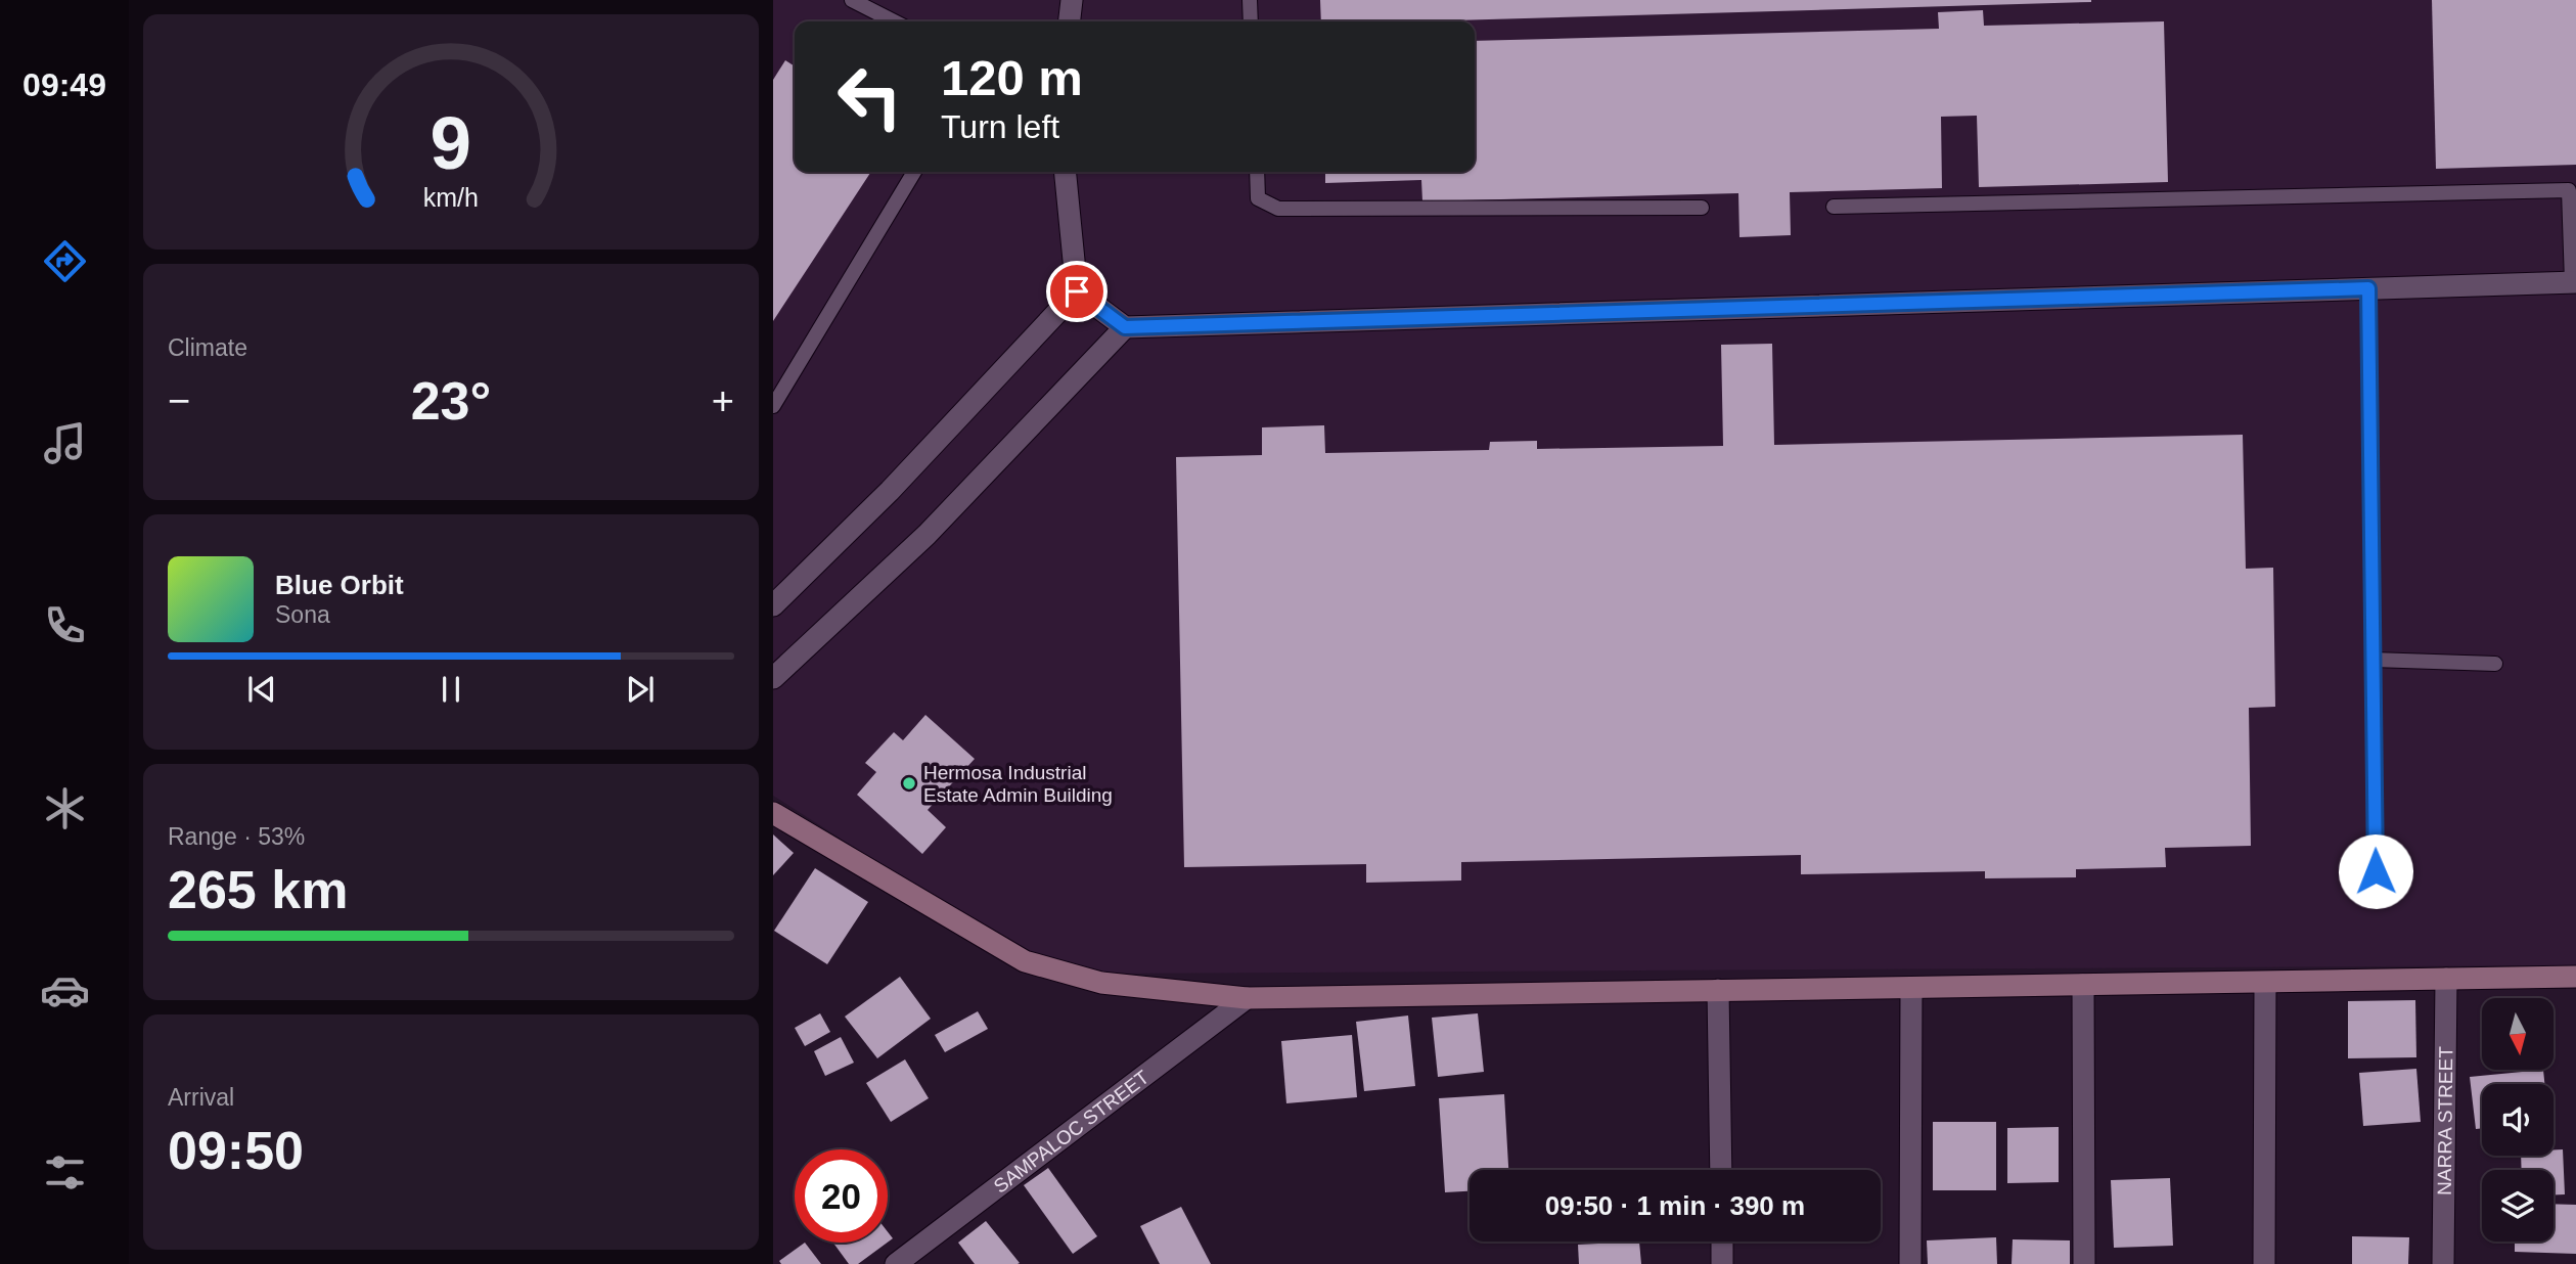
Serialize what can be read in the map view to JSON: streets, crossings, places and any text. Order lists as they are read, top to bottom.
{
  "streets": {
    "street": ["NARRA STREET", "SAMPALOC STREET"]
  },
  "places": ["Hermosa Industrial Estate Admin Building"],
  "north": "bottom",
  "page": {
    "tabs": "09:49",
    "turn": ["120 m", "Turn left"],
    "tile": [
      "Climate",
      ["Range · 53%", "265 km"],
      ["Arrival", "09:50"]
    ],
    "heat": ["−", "23°", "+"],
    "song": ["Blue Orbit", "Sona"],
    "limit": "20",
    "trip": "09:50 · 1 min · 390 m",
    "gauge": ["9", "km/h"]
  }
}
